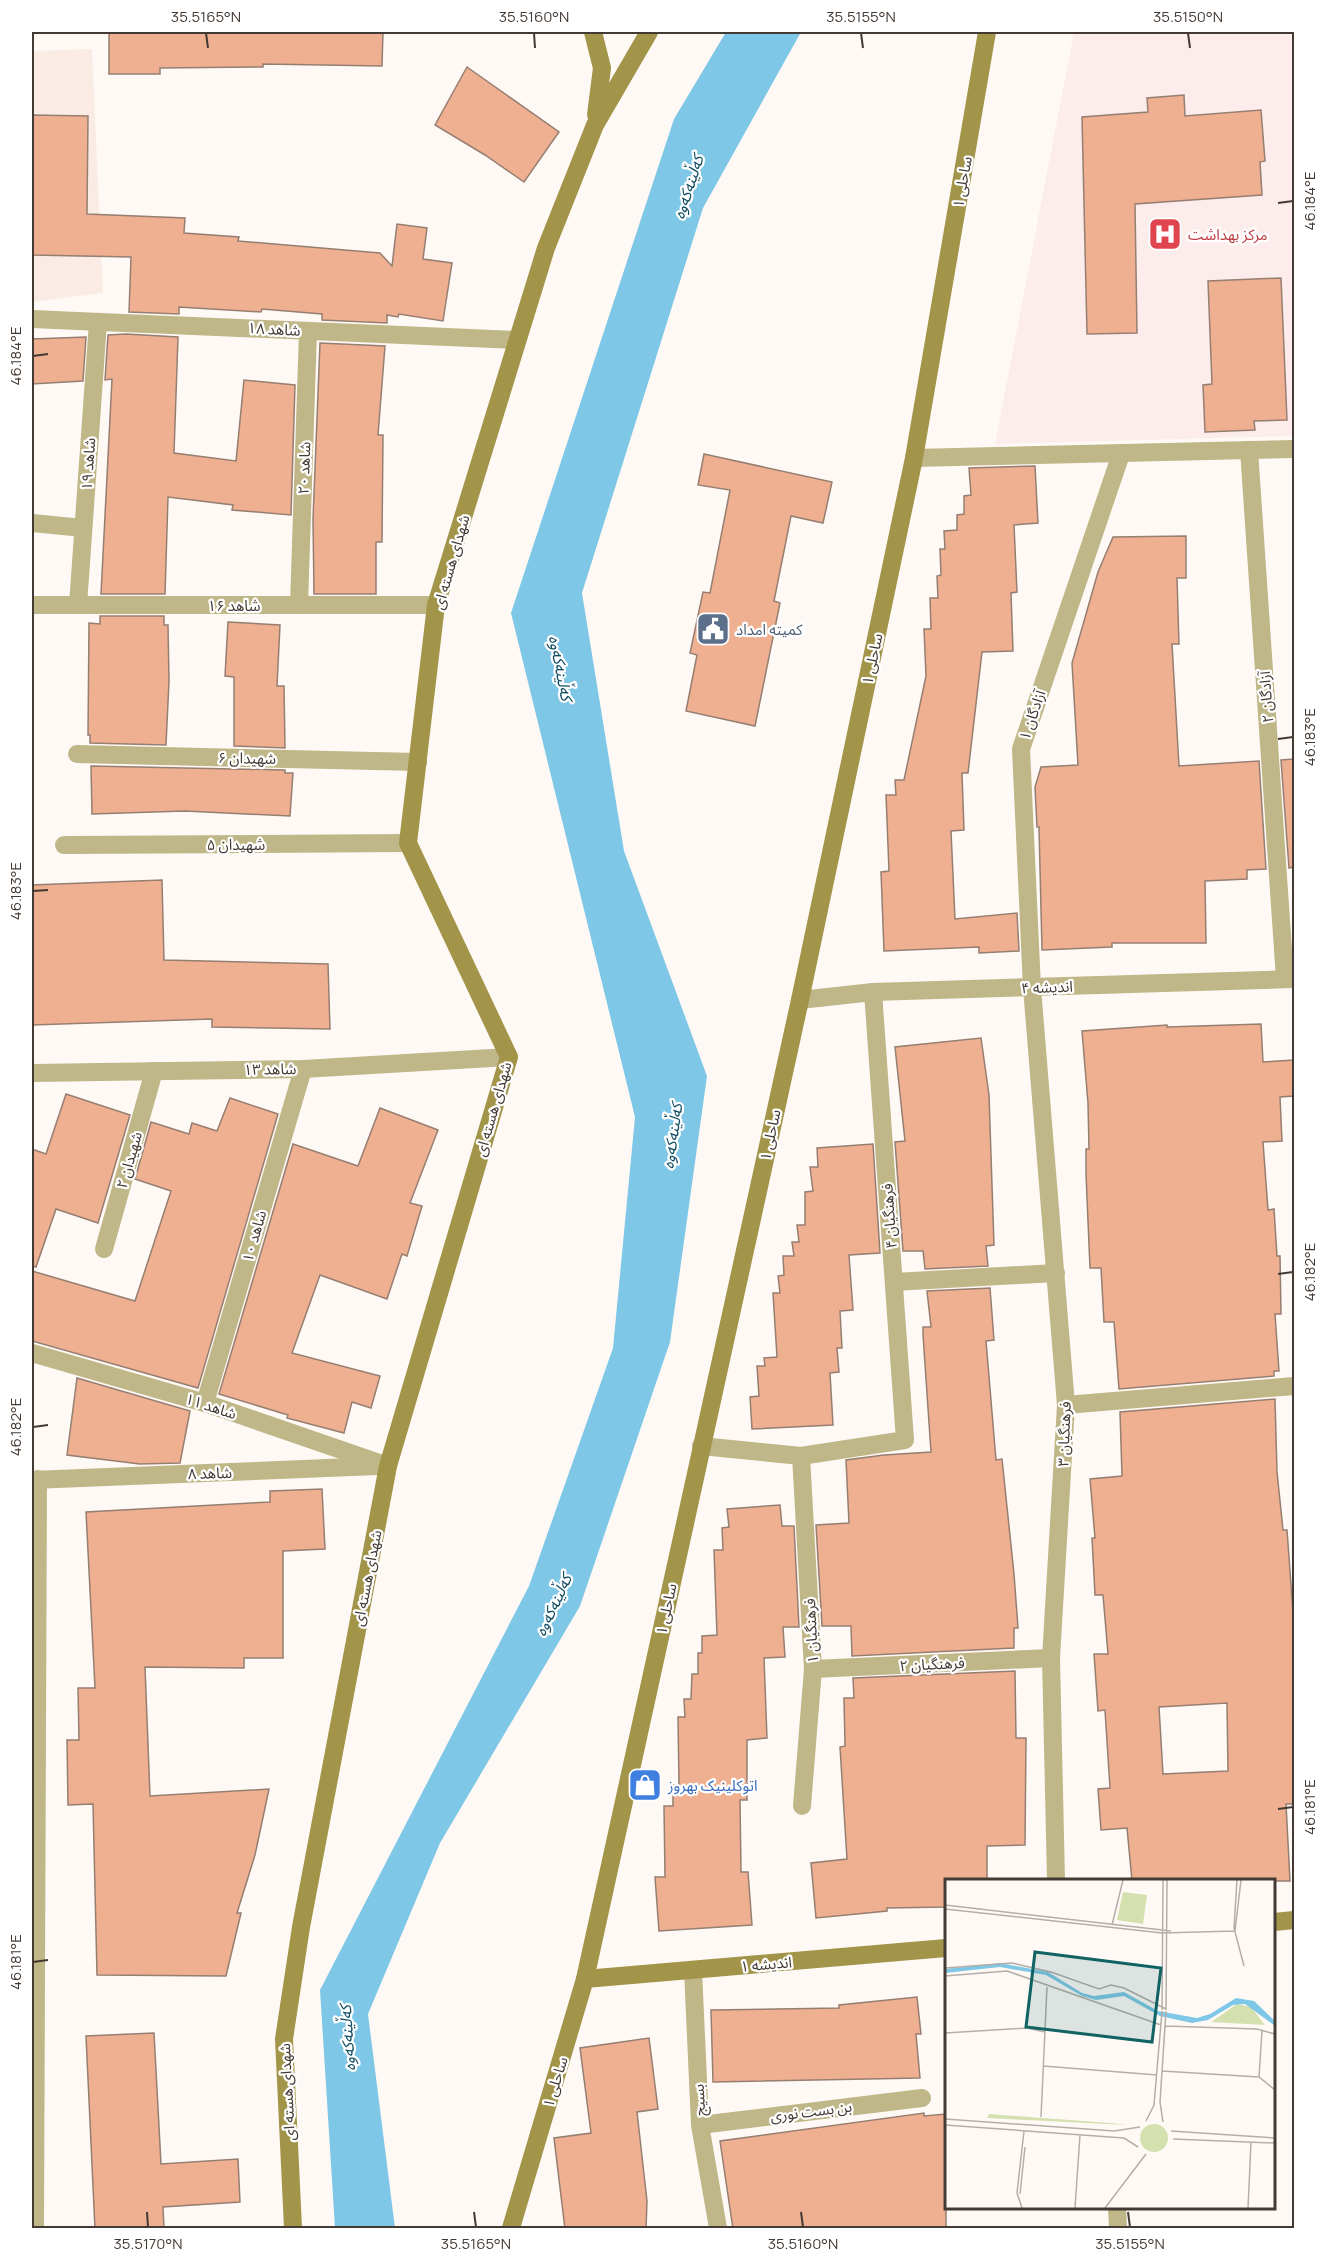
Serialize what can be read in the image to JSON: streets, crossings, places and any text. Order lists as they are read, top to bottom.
{
  "streets": {
    "street": [
      "ساحلی ۱",
      "شاهد ۱۸",
      "شاهد ۱۹",
      "شاهد ۲۰",
      "شهدای هسته ای",
      "شاهد ۱۶",
      "آزادگان ۲",
      "آزادگان ۱",
      "شهیدان ۶",
      "شهیدان ۵",
      "اندیشه ۴",
      "شاهد ۱۳",
      "شهیدان ۲",
      "فرهنگیان ۴",
      "شاهد ۱۰",
      "شاهد ۱۱",
      "فرهنگیان ۳",
      "شاهد ۸",
      "فرهنگیان ۱",
      "فرهنگیان ۲",
      "اندیشه ۱",
      "بسیج",
      "بن بست نوری"
    ]
  },
  "crossings": [
    ["ساحلی ۱", "اندیشه ۴"],
    ["ساحلی ۱", "اندیشه ۱"],
    ["شاهد ۱۸", "شاهد ۱۹"],
    ["شاهد ۱۸", "شاهد ۲۰"],
    ["شاهد ۱۸", "شهدای هسته ای"],
    ["شاهد ۱۹", "شاهد ۱۶"],
    ["شاهد ۲۰", "شاهد ۱۶"],
    ["شهدای هسته ای", "شاهد ۱۶"],
    ["شهدای هسته ای", "شهیدان ۶"],
    ["شهدای هسته ای", "شهیدان ۵"],
    ["شهدای هسته ای", "شاهد ۱۳"],
    ["شهدای هسته ای", "شاهد ۱۱"],
    ["شهدای هسته ای", "شاهد ۸"],
    ["آزادگان ۲", "اندیشه ۴"],
    ["آزادگان ۱", "اندیشه ۴"],
    ["آزادگان ۱", "فرهنگیان ۳"],
    ["اندیشه ۴", "فرهنگیان ۴"],
    ["اندیشه ۴", "فرهنگیان ۳"],
    ["شاهد ۱۳", "شهیدان ۲"],
    ["شاهد ۱۳", "شاهد ۱۰"],
    ["فرهنگیان ۴", "فرهنگیان ۱"],
    ["شاهد ۱۰", "شاهد ۱۱"],
    ["شاهد ۱۱", "شاهد ۸"],
    ["فرهنگیان ۳", "فرهنگیان ۲"],
    ["فرهنگیان ۱", "فرهنگیان ۲"],
    ["اندیشه ۱", "بسیج"],
    ["بسیج", "بن بست نوری"]
  ],
  "water": ["کەڵینەکەوە"],
  "places": {
    "hospital": ["مرکز بهداشت"],
    "public building": ["کمیته امداد"],
    "shop": ["اتوکلینیک بهروز"]
  },
  "coordinates": [
    "35.5165°N",
    "35.5160°N",
    "35.5155°N",
    "35.5150°N",
    "46.184°E",
    "46.183°E",
    "46.182°E",
    "46.181°E",
    "35.5170°N"
  ]
}
